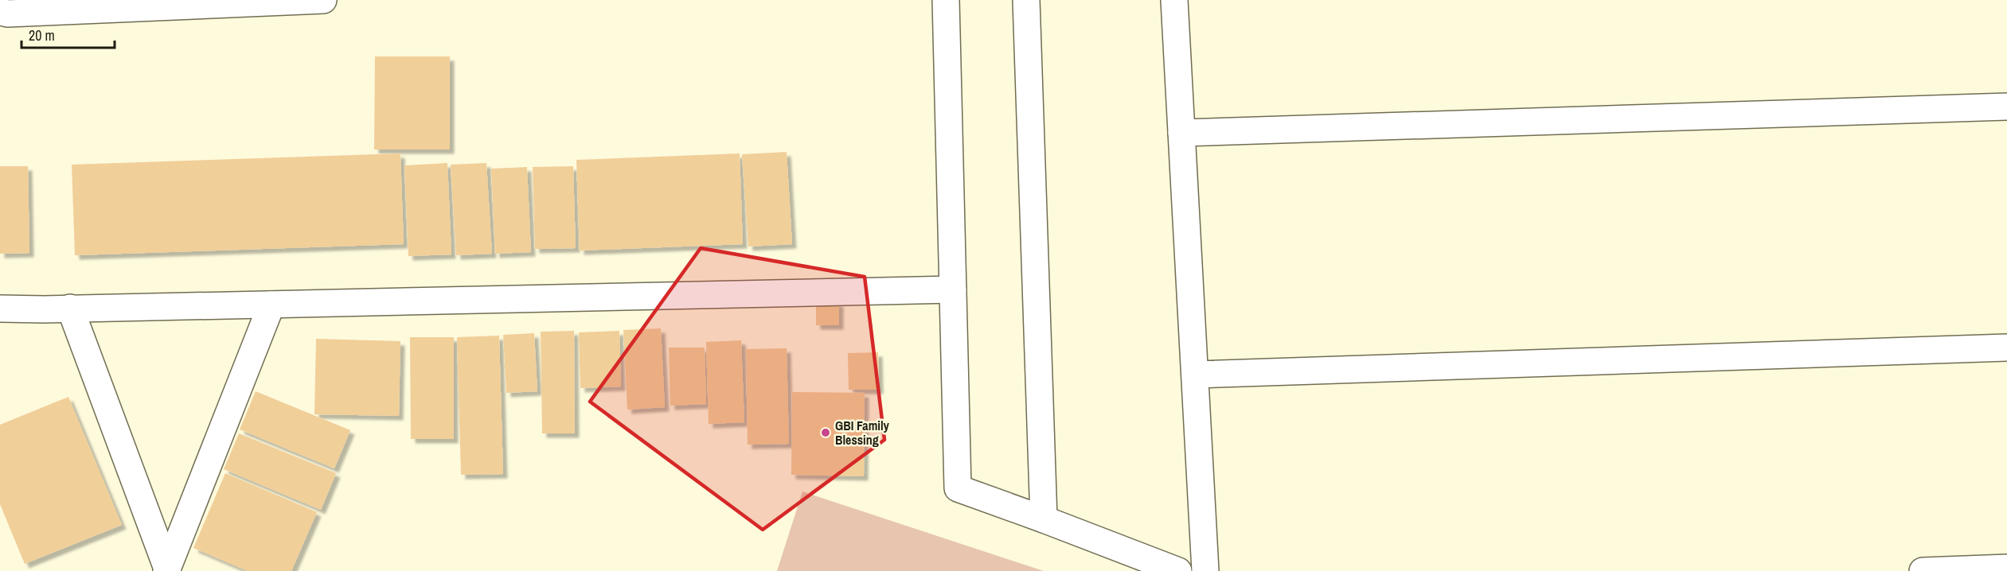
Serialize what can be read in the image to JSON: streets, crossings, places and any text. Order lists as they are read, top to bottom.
{
  "places": ["GBI Family Blessing"],
  "scale_bar": "20 m"
}
